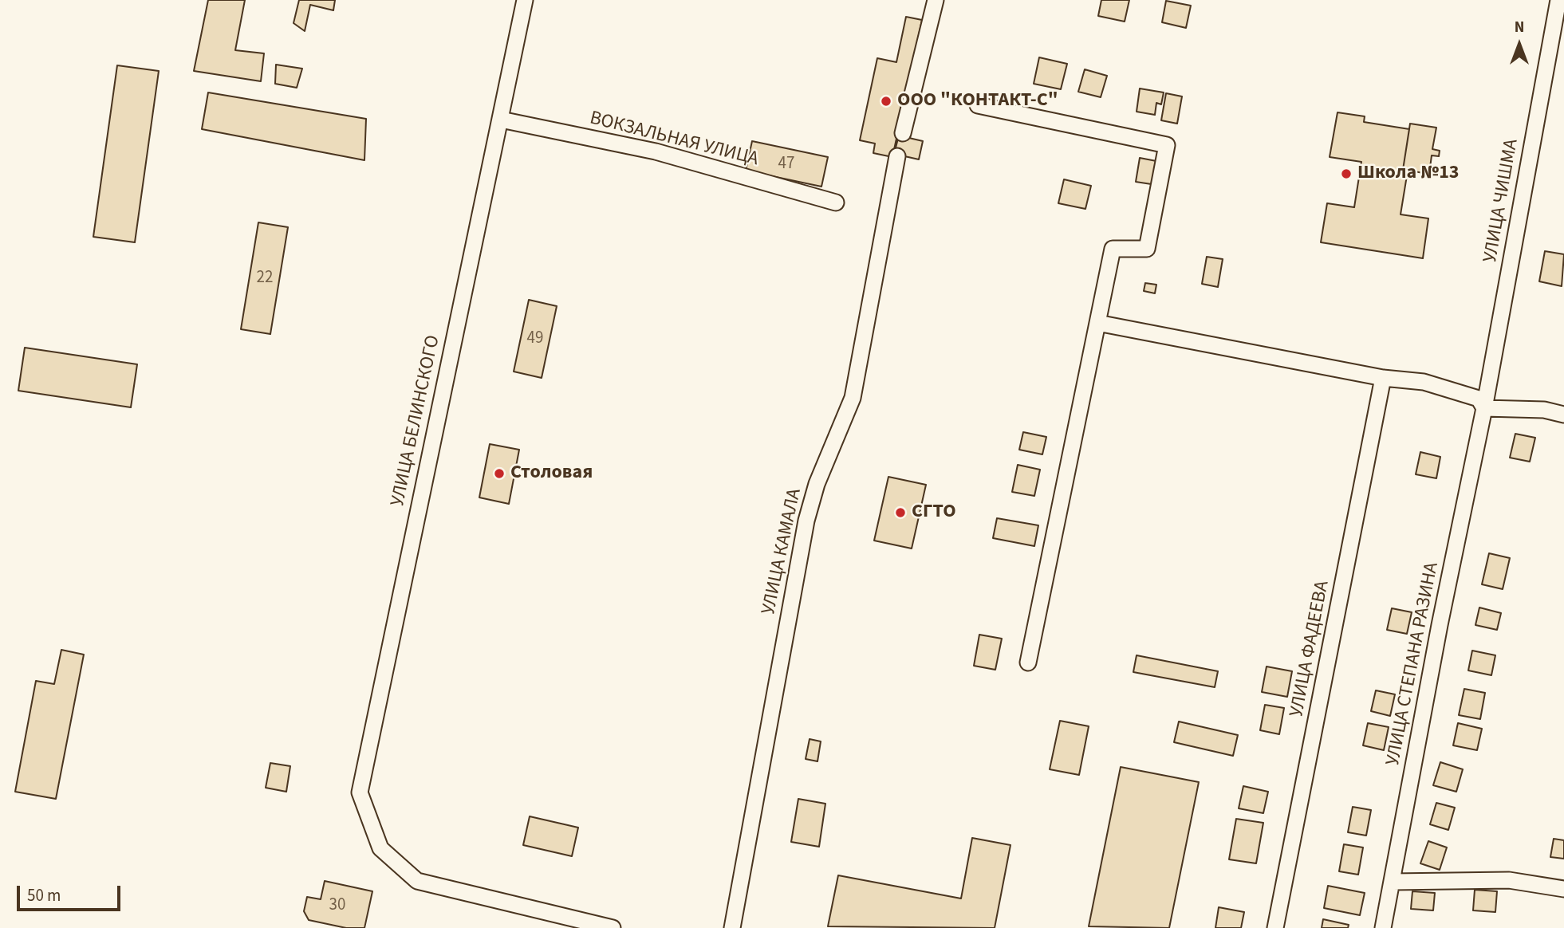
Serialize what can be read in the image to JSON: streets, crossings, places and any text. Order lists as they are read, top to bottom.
{
  "streets": {
    "street": [
      "ВОКЗАЛЬНАЯ УЛИЦА",
      "УЛИЦА ЧИШМА",
      "УЛИЦА БЕЛИНСКОГО",
      "УЛИЦА КАМАЛА",
      "УЛИЦА ФАДЕЕВА",
      "УЛИЦА СТЕПАНА РАЗИНА"
    ]
  },
  "crossings": [
    ["ВОКЗАЛЬНАЯ УЛИЦА", "УЛИЦА БЕЛИНСКОГО"],
    ["УЛИЦА ЧИШМА", "УЛИЦА СТЕПАНА РАЗИНА"]
  ],
  "places": [
    "ООО \"КОНТАКТ-С\"",
    "Школа №13",
    "Столовая",
    "СГТО"
  ],
  "house_numbers": [
    "47",
    "22",
    "49",
    "30"
  ],
  "scale_bar": "50 m",
  "north": "top"
}
